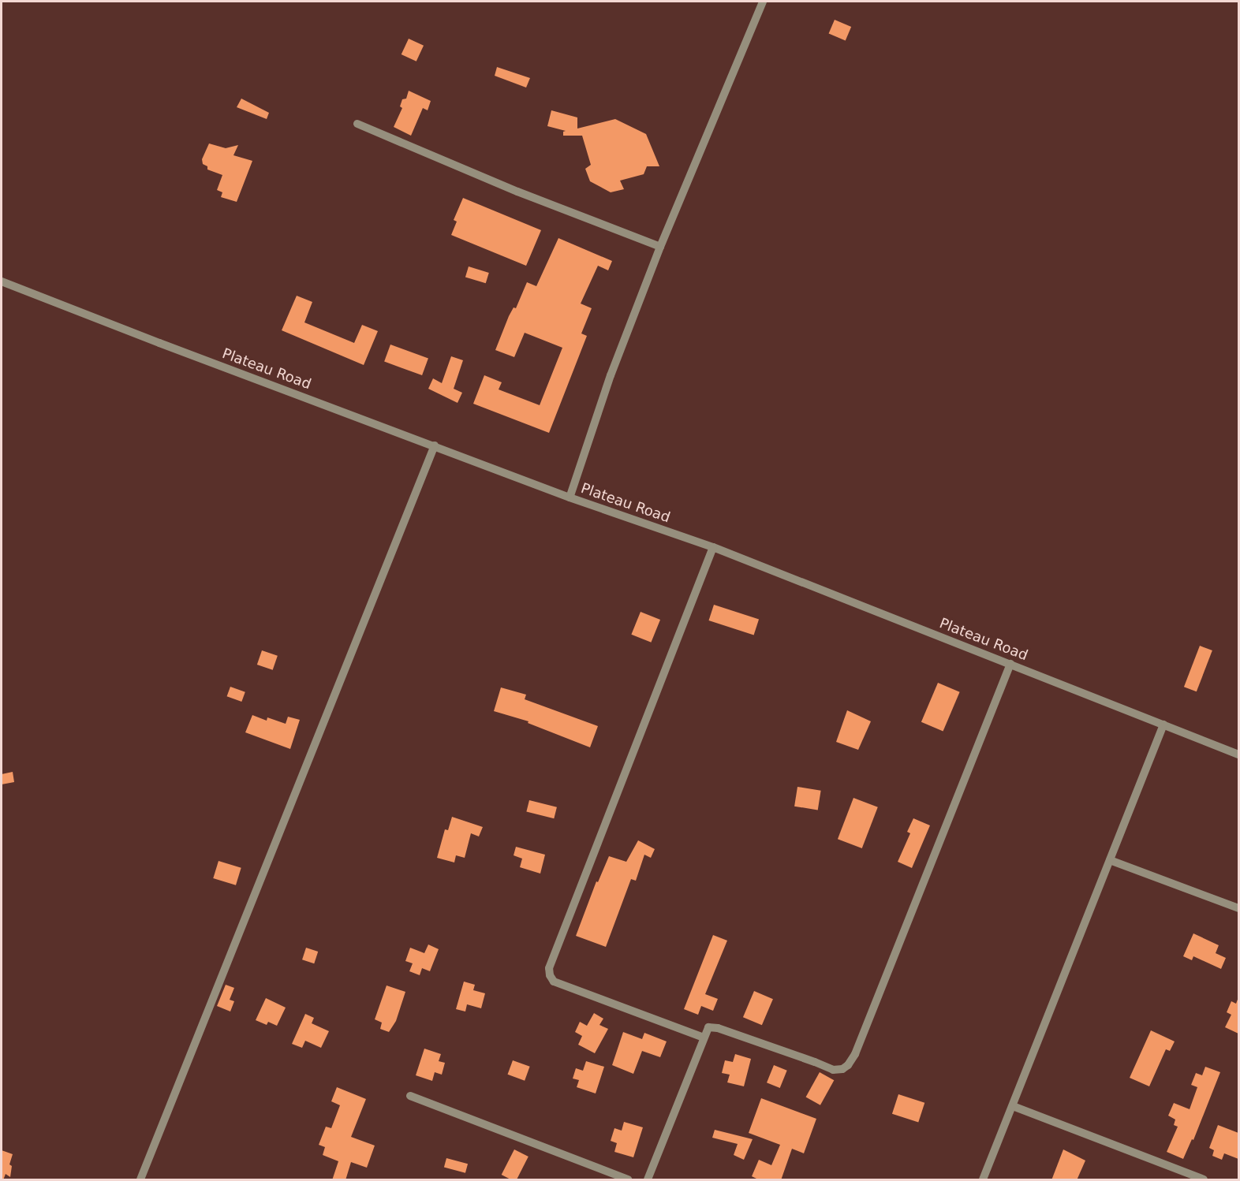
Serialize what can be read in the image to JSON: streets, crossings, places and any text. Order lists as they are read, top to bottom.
{
  "streets": {
    "street": ["Plateau Road"]
  }
}
